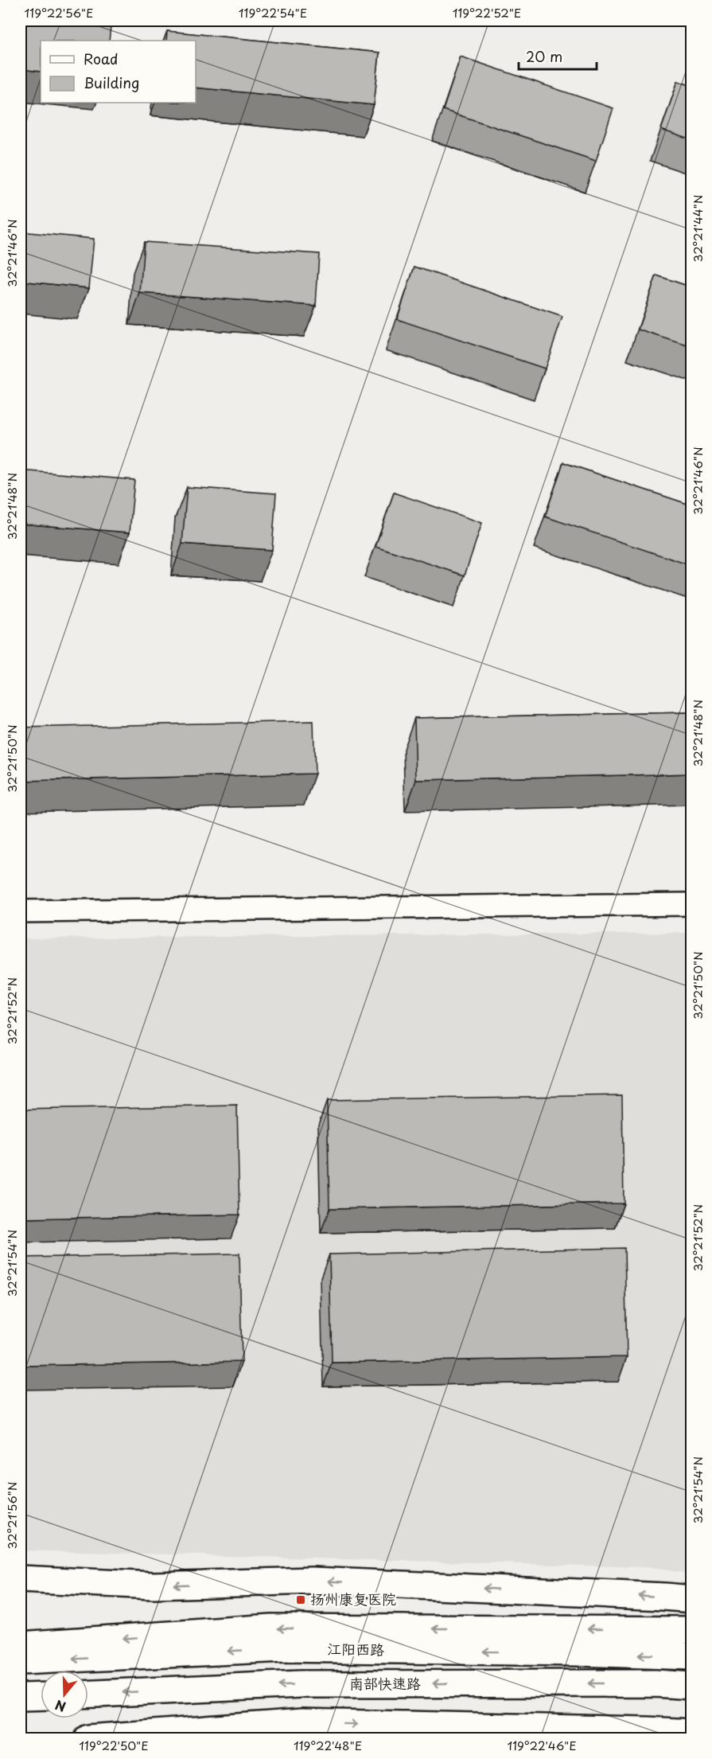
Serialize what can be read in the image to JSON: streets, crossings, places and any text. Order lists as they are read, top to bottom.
{
  "streets": {
    "main road": ["江阳西路", "南部快速路"]
  },
  "places": {
    "transit": ["扬州康复医院"]
  },
  "legend": ["Road", "Building"],
  "scale_bar": "20 m",
  "north": "bottom",
  "coordinates": [
    "119°22'56\"E",
    "119°22'54\"E",
    "119°22'52\"E",
    "32°21'44\"N",
    "32°21'46\"N",
    "32°21'48\"N",
    "32°21'50\"N",
    "32°21'52\"N",
    "32°21'54\"N",
    "32°21'56\"N",
    "119°22'50\"E",
    "119°22'48\"E",
    "119°22'46\"E"
  ]
}
